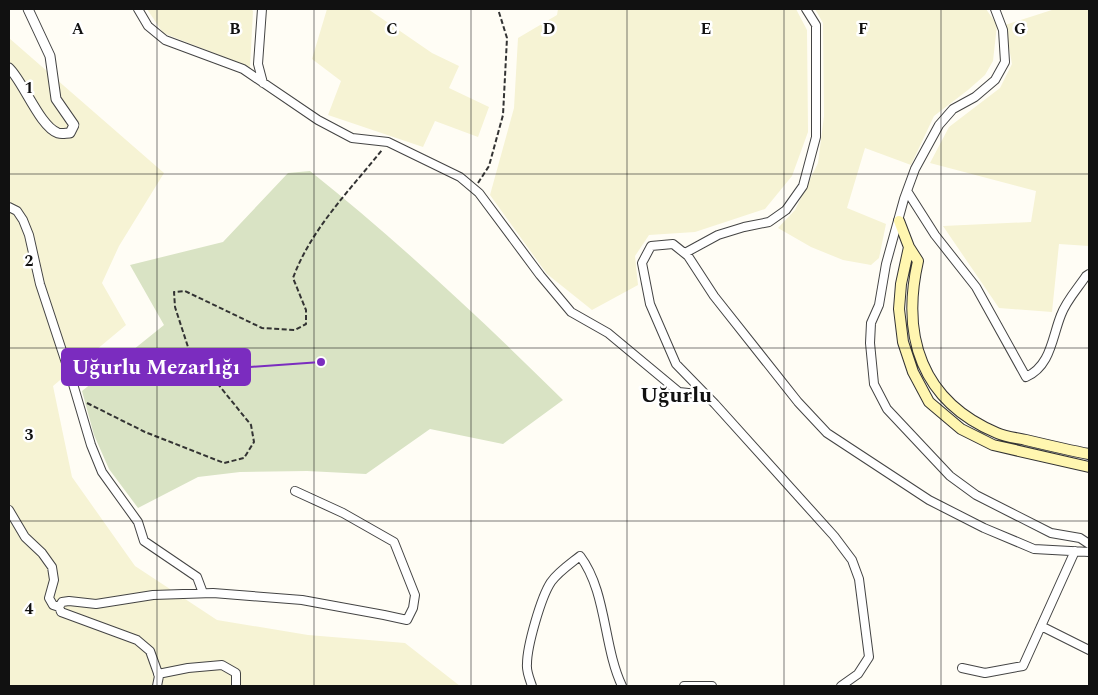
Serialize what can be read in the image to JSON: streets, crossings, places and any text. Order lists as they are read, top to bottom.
{
  "districts": ["Uğurlu"],
  "places": ["Uğurlu Mezarlığı"],
  "grid": {
    "columns": [
      "A",
      "B",
      "C",
      "D",
      "E",
      "F",
      "G"
    ],
    "rows": [
      "1",
      "2",
      "3",
      "4"
    ]
  }
}
